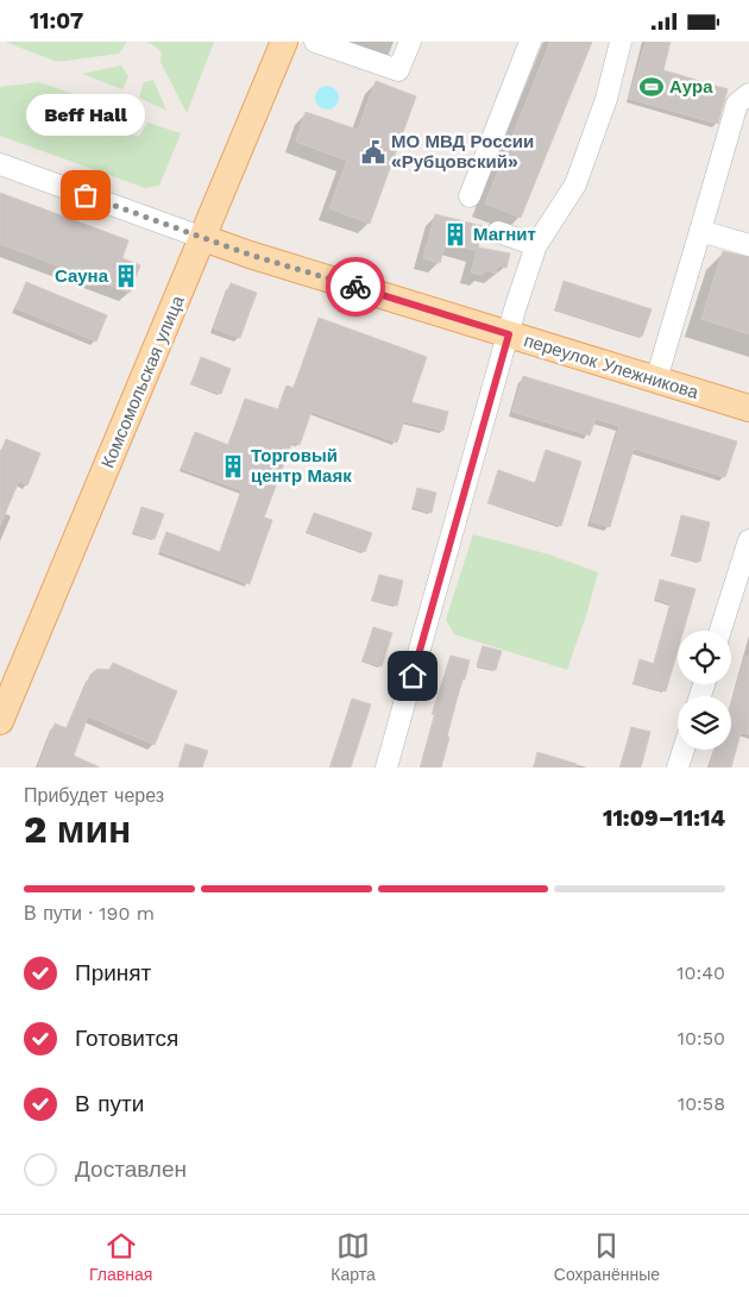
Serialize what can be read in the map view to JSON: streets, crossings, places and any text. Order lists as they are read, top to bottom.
{
  "streets": {
    "main road": ["переулок Улежникова", "Комсомольская улица"]
  },
  "crossings": [
    ["переулок Улежникова", "Комсомольская улица"]
  ],
  "places": {
    "sports": ["Аура"],
    "public building": ["МО МВД России «Рубцовский»"],
    "other": ["Beff Hall"],
    "building": ["Магнит", "Сауна", "Торговый центр Маяк"]
  },
  "page": {
    "status": "11:07",
    "bubble": "Beff Hall",
    "heading": ["2 мин", "Прибудет через", "11:09–11:14"],
    "bar": "В пути · 190 m",
    "list": [
      ["Принят", "10:40"],
      ["Готовится", "10:50"],
      ["В пути", "10:58"],
      "Доставлен"
    ],
    "tabs": ["Главная", "Карта", "Сохранённые"]
  }
}
